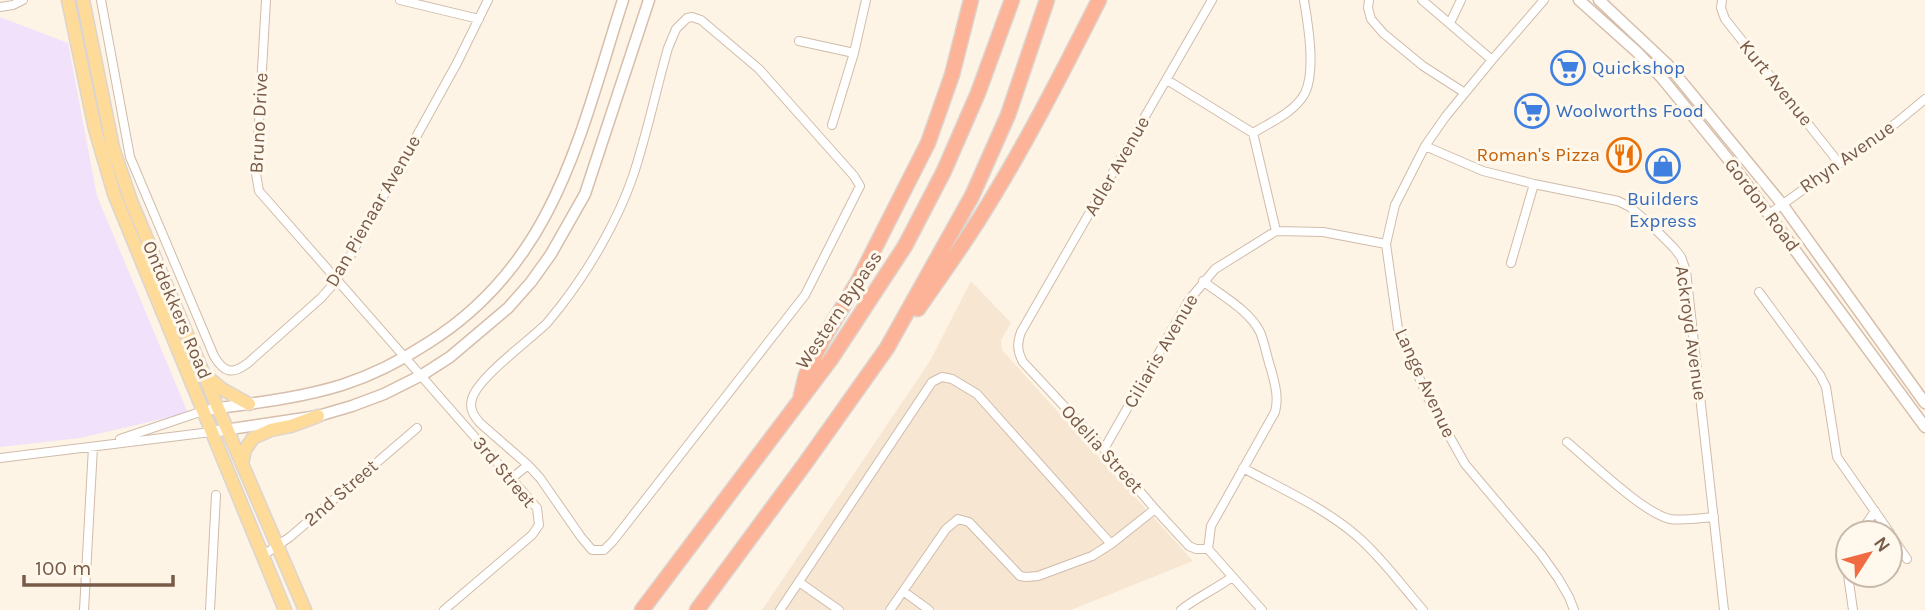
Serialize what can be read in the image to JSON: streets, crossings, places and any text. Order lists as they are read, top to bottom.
{
  "streets": {
    "highway": ["Western Bypass"],
    "main road": ["Gordon Road", "Ontdekkers Road"],
    "street": [
      "Kurt Avenue",
      "Bruno Drive",
      "Rhyn Avenue",
      "Adler Avenue",
      "Dan Pienaar Avenue",
      "Ackroyd Avenue",
      "Ciliaris Avenue",
      "Lange Avenue",
      "Odelia Street",
      "3rd Street",
      "2nd Street"
    ]
  },
  "crossings": [
    ["Kurt Avenue", "Rhyn Avenue"],
    ["Bruno Drive", "Dan Pienaar Avenue"],
    ["Bruno Drive", "3rd Street"],
    ["Rhyn Avenue", "Gordon Road"],
    ["Adler Avenue", "Odelia Street"],
    ["Ontdekkers Road", "2nd Street"],
    ["Ackroyd Avenue", "Lange Avenue"],
    ["Ciliaris Avenue", "Odelia Street"]
  ],
  "places": {
    "supermarket": ["Quickshop", "Woolworths Food"],
    "restaurant": ["Roman's Pizza"],
    "shop": ["Builders Express"]
  },
  "scale_bar": "100 m",
  "north": "top right"
}
